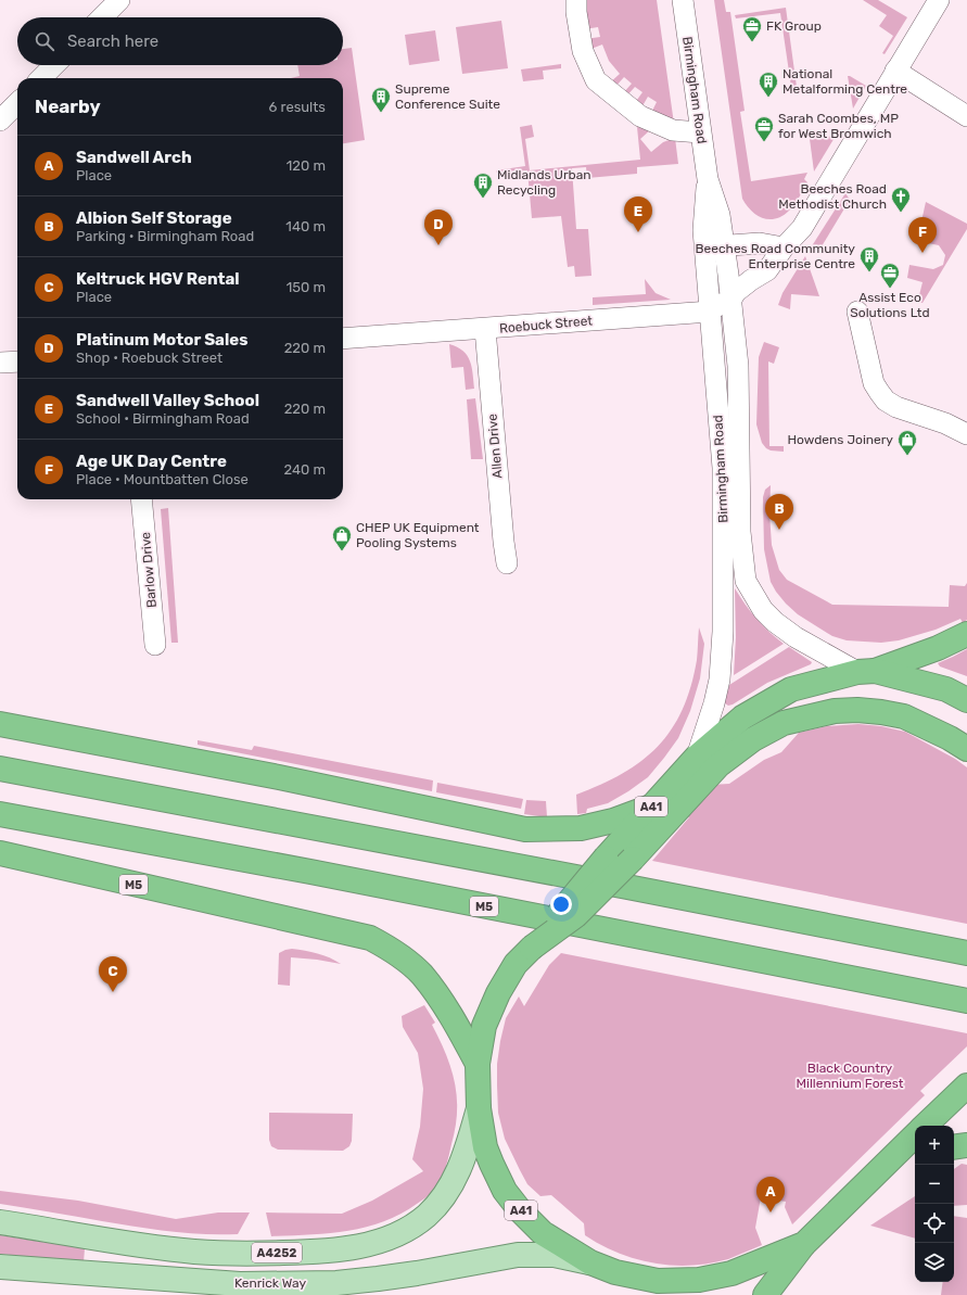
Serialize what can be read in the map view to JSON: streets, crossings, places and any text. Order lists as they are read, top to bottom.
{
  "streets": {
    "highway": ["A41", "M5"],
    "main road": ["A4252", "Kenrick Way"],
    "street": [
      "Birmingham Road",
      "Roebuck Street",
      "Allen Drive",
      "Barlow Drive"
    ]
  },
  "crossings": [
    ["Birmingham Road", "Roebuck Street"],
    ["Birmingham Road", "A41"],
    ["Roebuck Street", "Allen Drive"],
    ["A41", "M5"],
    ["A41", "A4252"],
    ["A41", "Kenrick Way"]
  ],
  "parks": ["Black Country Millennium Forest"],
  "places": {
    "office": ["FK Group", "Sarah Coombes, MP for West Bromwich", "Assist Eco Solutions Ltd"],
    "building": [
      "National Metalforming Centre",
      "Supreme Conference Suite",
      "Midlands Urban Recycling",
      "Beeches Road Community Enterprise Centre"
    ],
    "church": ["Beeches Road Methodist Church"],
    "shop": ["Howdens Joinery", "CHEP UK Equipment Pooling Systems"]
  },
  "page": {
    "search": "Search here",
    "heading": ["Nearby", "6 results"],
    "list": [
      {
        "mark": "A",
        "name": "Sandwell Arch",
        "note": "Place",
        "value": "120 m"
      },
      {
        "mark": "B",
        "name": "Albion Self Storage",
        "note": "Parking · Birmingham Road",
        "value": "140 m"
      },
      {
        "mark": "C",
        "name": "Keltruck HGV Rental",
        "note": "Place",
        "value": "150 m"
      },
      {
        "mark": "D",
        "name": "Platinum Motor Sales",
        "note": "Shop · Roebuck Street",
        "value": "220 m"
      },
      {
        "mark": "E",
        "name": "Sandwell Valley School",
        "note": "School · Birmingham Road",
        "value": "220 m"
      },
      {
        "mark": "F",
        "name": "Age UK Day Centre",
        "note": "Place · Mountbatten Close",
        "value": "240 m"
      }
    ],
    "pins": [
      "E",
      "D",
      "F",
      "B",
      "C",
      "A"
    ],
    "map_buttons": ["+", "−"]
  }
}
